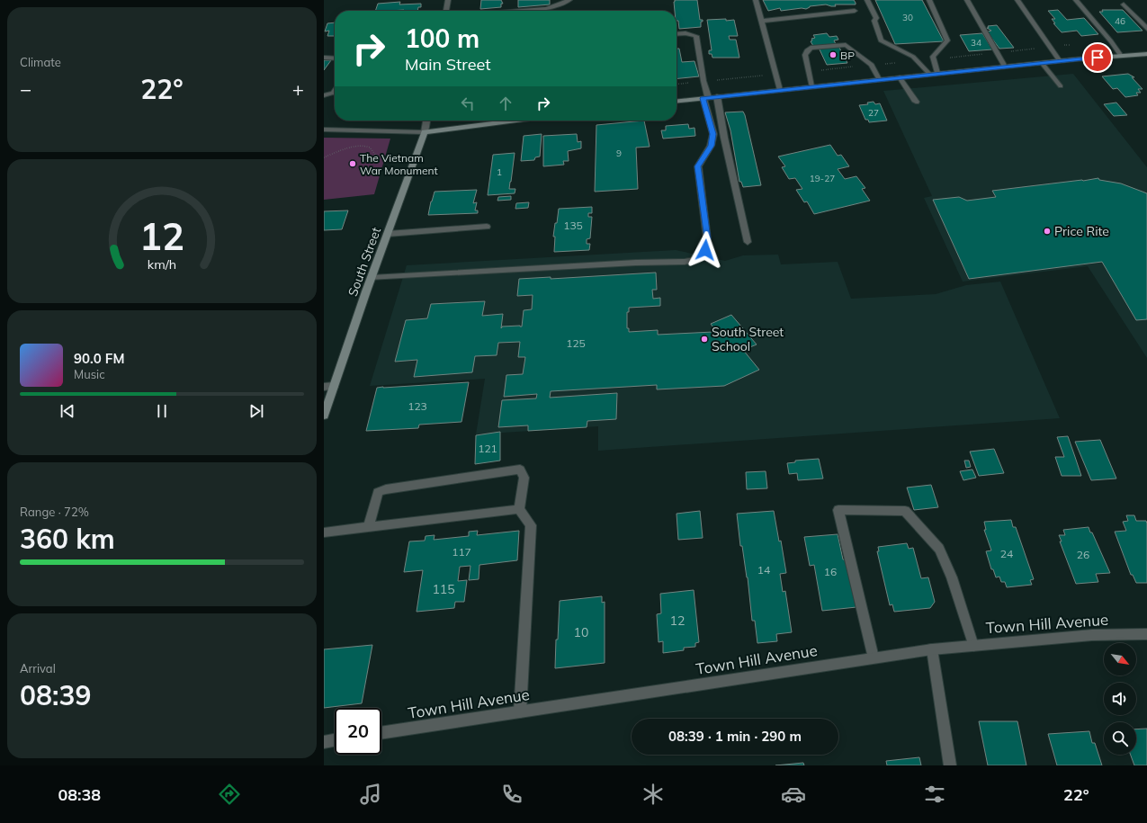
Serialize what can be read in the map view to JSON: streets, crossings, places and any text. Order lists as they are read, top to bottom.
{
  "streets": {
    "main road": ["South Street"],
    "street": ["Town Hill Avenue"]
  },
  "places": [
    "BP",
    "The Vietnam War Monument",
    "Price Rite",
    "South Street School"
  ],
  "house_numbers": [
    "30",
    "46",
    "34",
    "27",
    "9",
    "1",
    "19-27",
    "135",
    "125",
    "123",
    "121",
    "117",
    "24",
    "26",
    "14",
    "16",
    "115",
    "12",
    "10"
  ],
  "north": "bottom right",
  "page": {
    "tile": [
      "Climate",
      ["Range · 72%", "360 km"],
      ["Arrival", "08:39"]
    ],
    "turn": ["100 m", "Main Street"],
    "heat": ["−", "22°", "+"],
    "song": ["90.0 FM", "Music"],
    "limit": "20",
    "trip": "08:39 · 1 min · 290 m",
    "tabs": ["08:38", "22°"],
    "gauge": ["12", "km/h"]
  }
}
